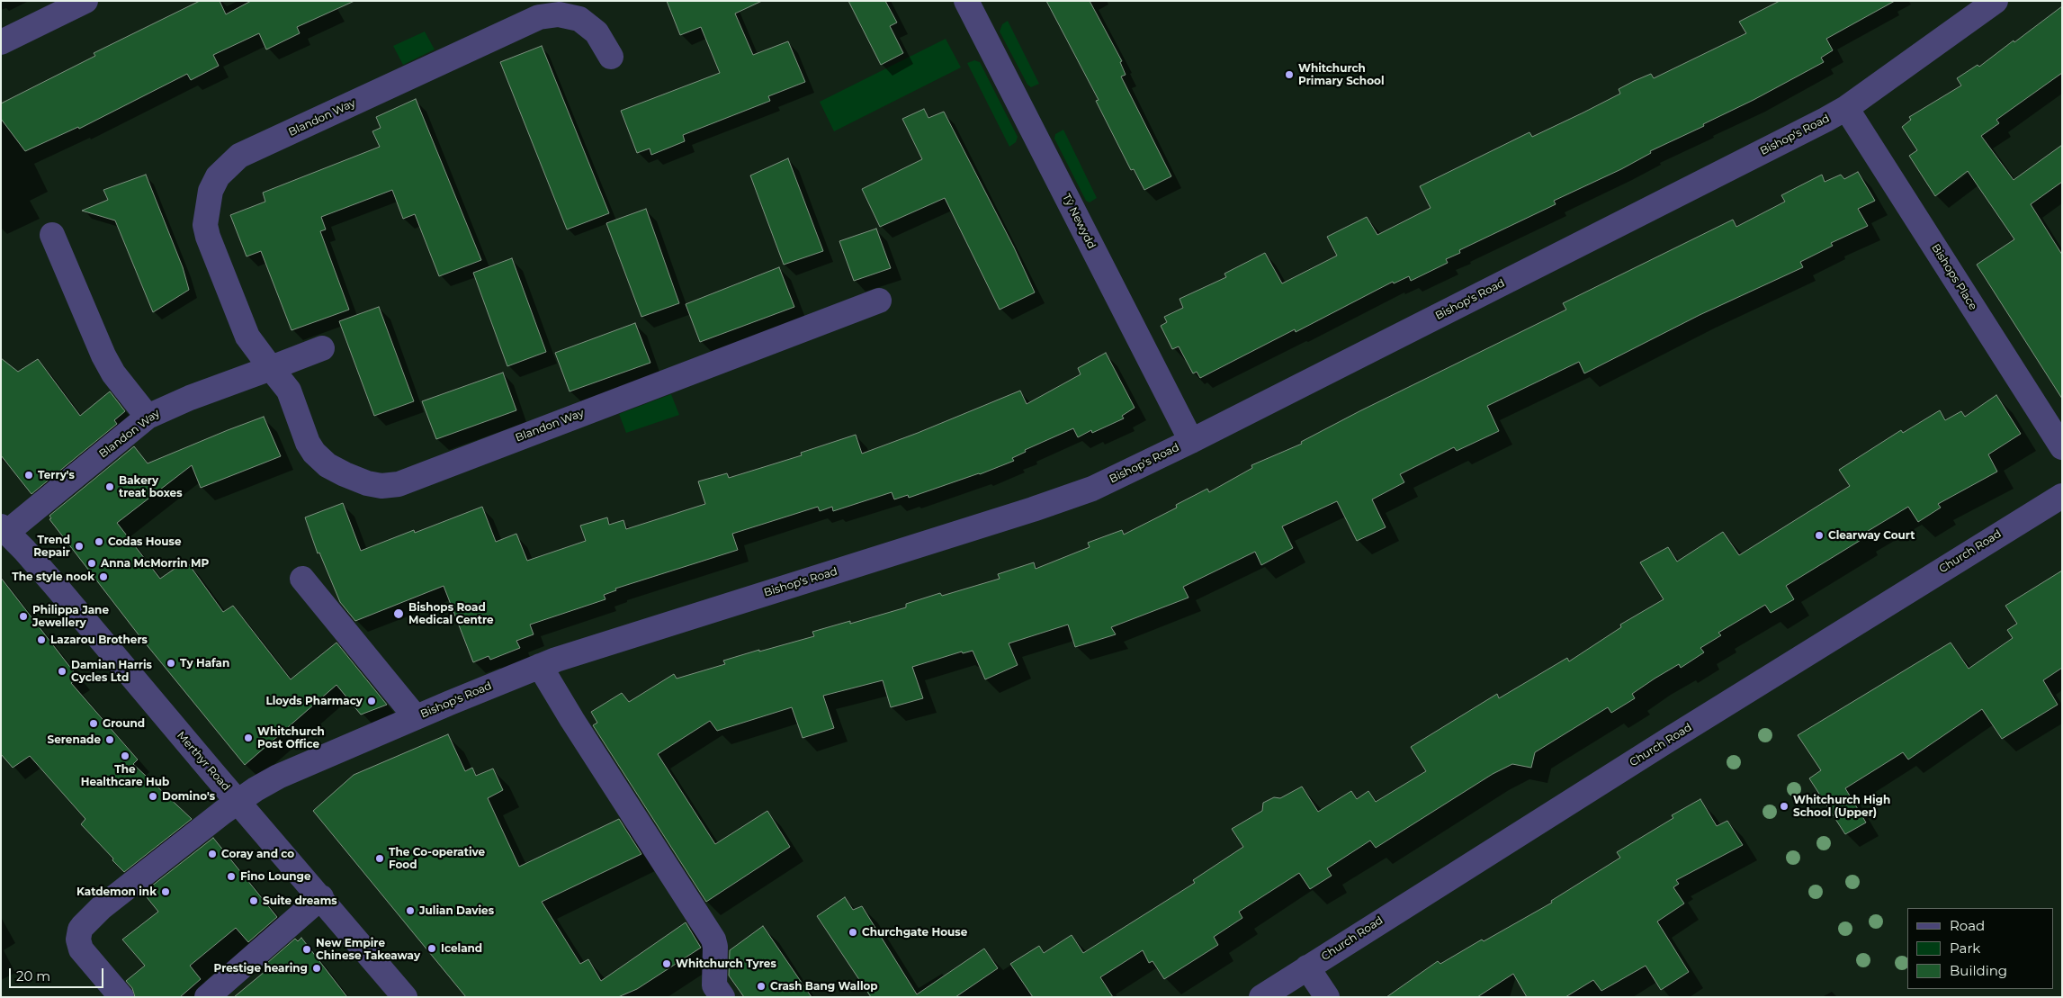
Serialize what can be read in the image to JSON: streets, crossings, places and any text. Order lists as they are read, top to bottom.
{
  "streets": {
    "street": [
      "Blandon Way",
      "Bishop's Road",
      "Tŷ Newydd",
      "Bishops Place",
      "Church Road",
      "Merthyr Road"
    ]
  },
  "crossings": [
    ["Blandon Way", "Merthyr Road"],
    ["Bishop's Road", "Tŷ Newydd"],
    ["Bishop's Road", "Bishops Place"],
    ["Bishop's Road", "Merthyr Road"]
  ],
  "places": [
    "Whitchurch Primary School",
    "Terry's",
    "Bakery treat boxes",
    "Clearway Court",
    "Codas House",
    "Trend Repair",
    "Anna McMorrin MP",
    "The style nook",
    "Bishops Road Medical Centre",
    "Philippa Jane Jewellery",
    "Lazarou Brothers",
    "Ty Hafan",
    "Damian Harris Cycles Ltd",
    "Lloyds Pharmacy",
    "Ground",
    "Whitchurch Post Office",
    "Serenade",
    "The Healthcare Hub",
    "Domino's",
    "Whitchurch High School (Upper)",
    "Coray and co",
    "The Co-operative Food",
    "Fino Lounge",
    "Katdemon ink",
    "Suite dreams",
    "Julian Davies",
    "Churchgate House",
    "Iceland",
    "New Empire Chinese Takeaway",
    "Whitchurch Tyres",
    "Prestige hearing",
    "Crash Bang Wallop"
  ],
  "legend": ["Road", "Park", "Building"],
  "scale_bar": "20 m"
}
